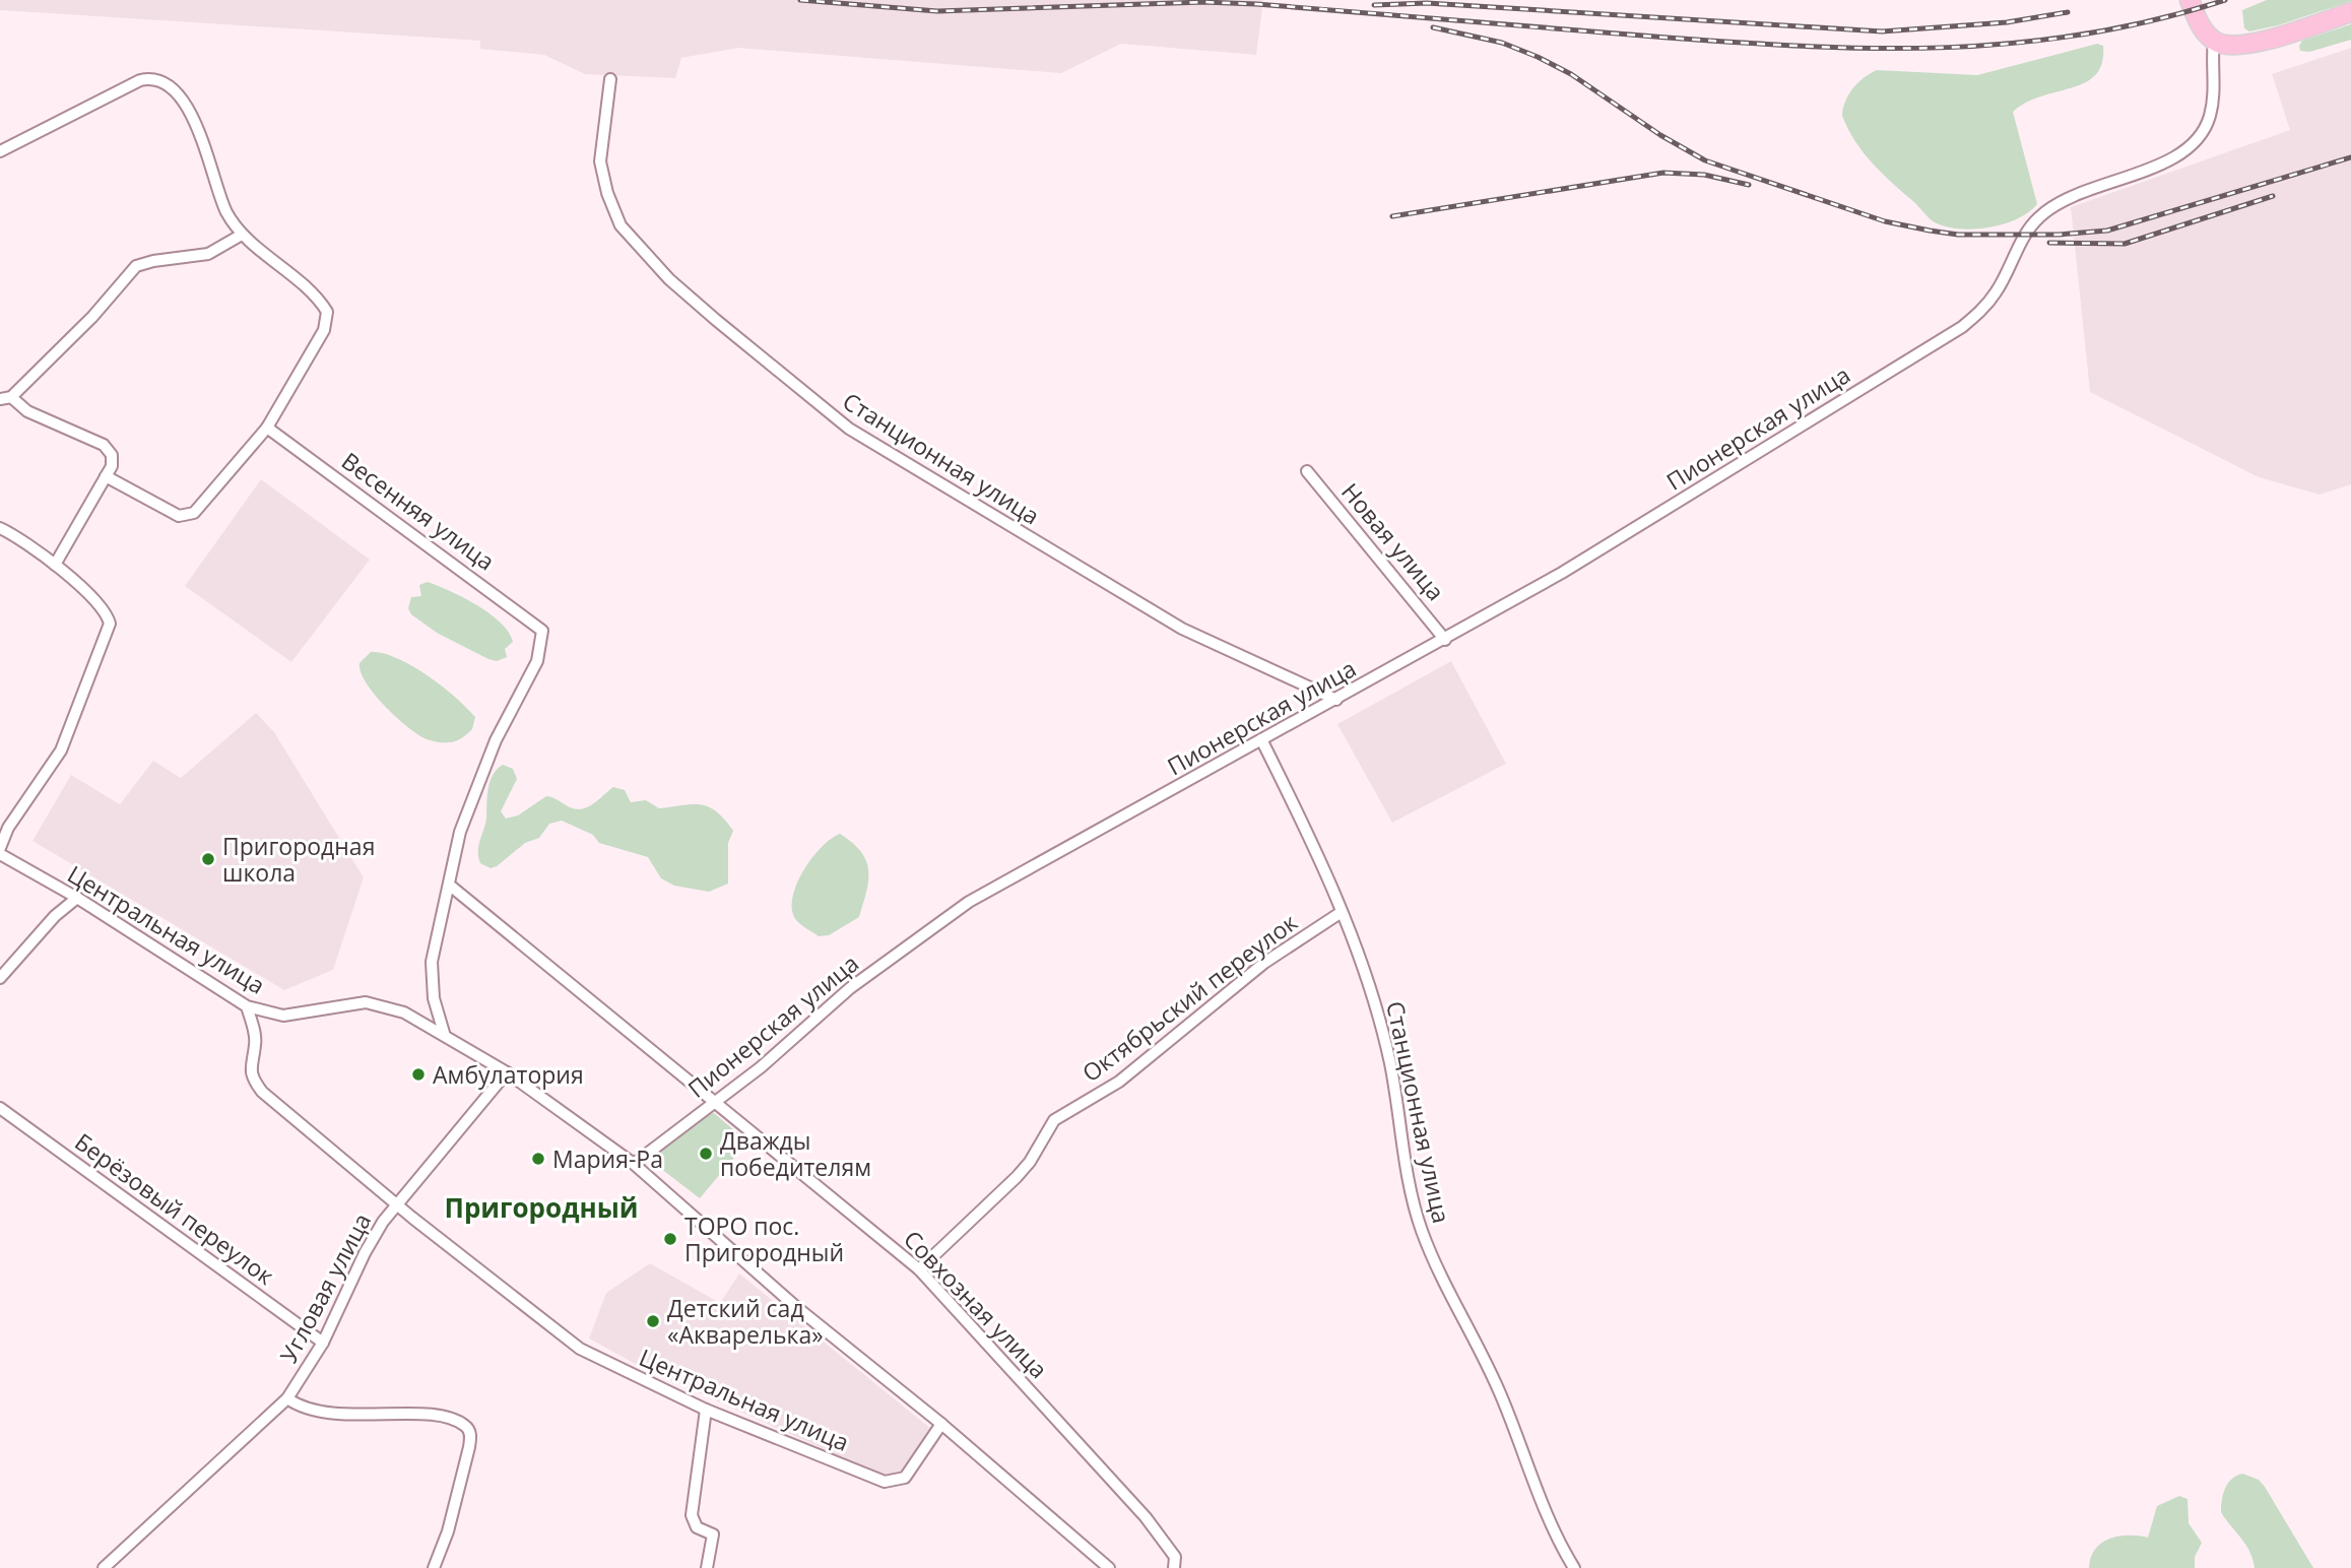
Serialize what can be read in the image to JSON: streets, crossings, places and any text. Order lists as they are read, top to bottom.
{
  "streets": {
    "street": [
      "Пионерская улица",
      "Станционная улица",
      "Весенняя улица",
      "Новая улица",
      "Центральная улица",
      "Октябрьский переулок",
      "Берёзовый переулок",
      "Угловая улица",
      "Совхозная улица"
    ]
  },
  "crossings": [
    ["Пионерская улица", "Станционная улица"],
    ["Пионерская улица", "Новая улица"],
    ["Пионерская улица", "Центральная улица"],
    ["Пионерская улица", "Совхозная улица"],
    ["Станционная улица", "Октябрьский переулок"],
    ["Весенняя улица", "Совхозная улица"],
    ["Центральная улица", "Угловая улица"],
    ["Октябрьский переулок", "Совхозная улица"],
    ["Берёзовый переулок", "Угловая улица"]
  ],
  "districts": ["Пригородный"],
  "places": [
    "Пригородная школа",
    "Амбулатория",
    "Дважды победителям",
    "Мария-Ра",
    "ТОРО пос. Пригородный",
    "Детский сад «Акварелька»"
  ]
}
